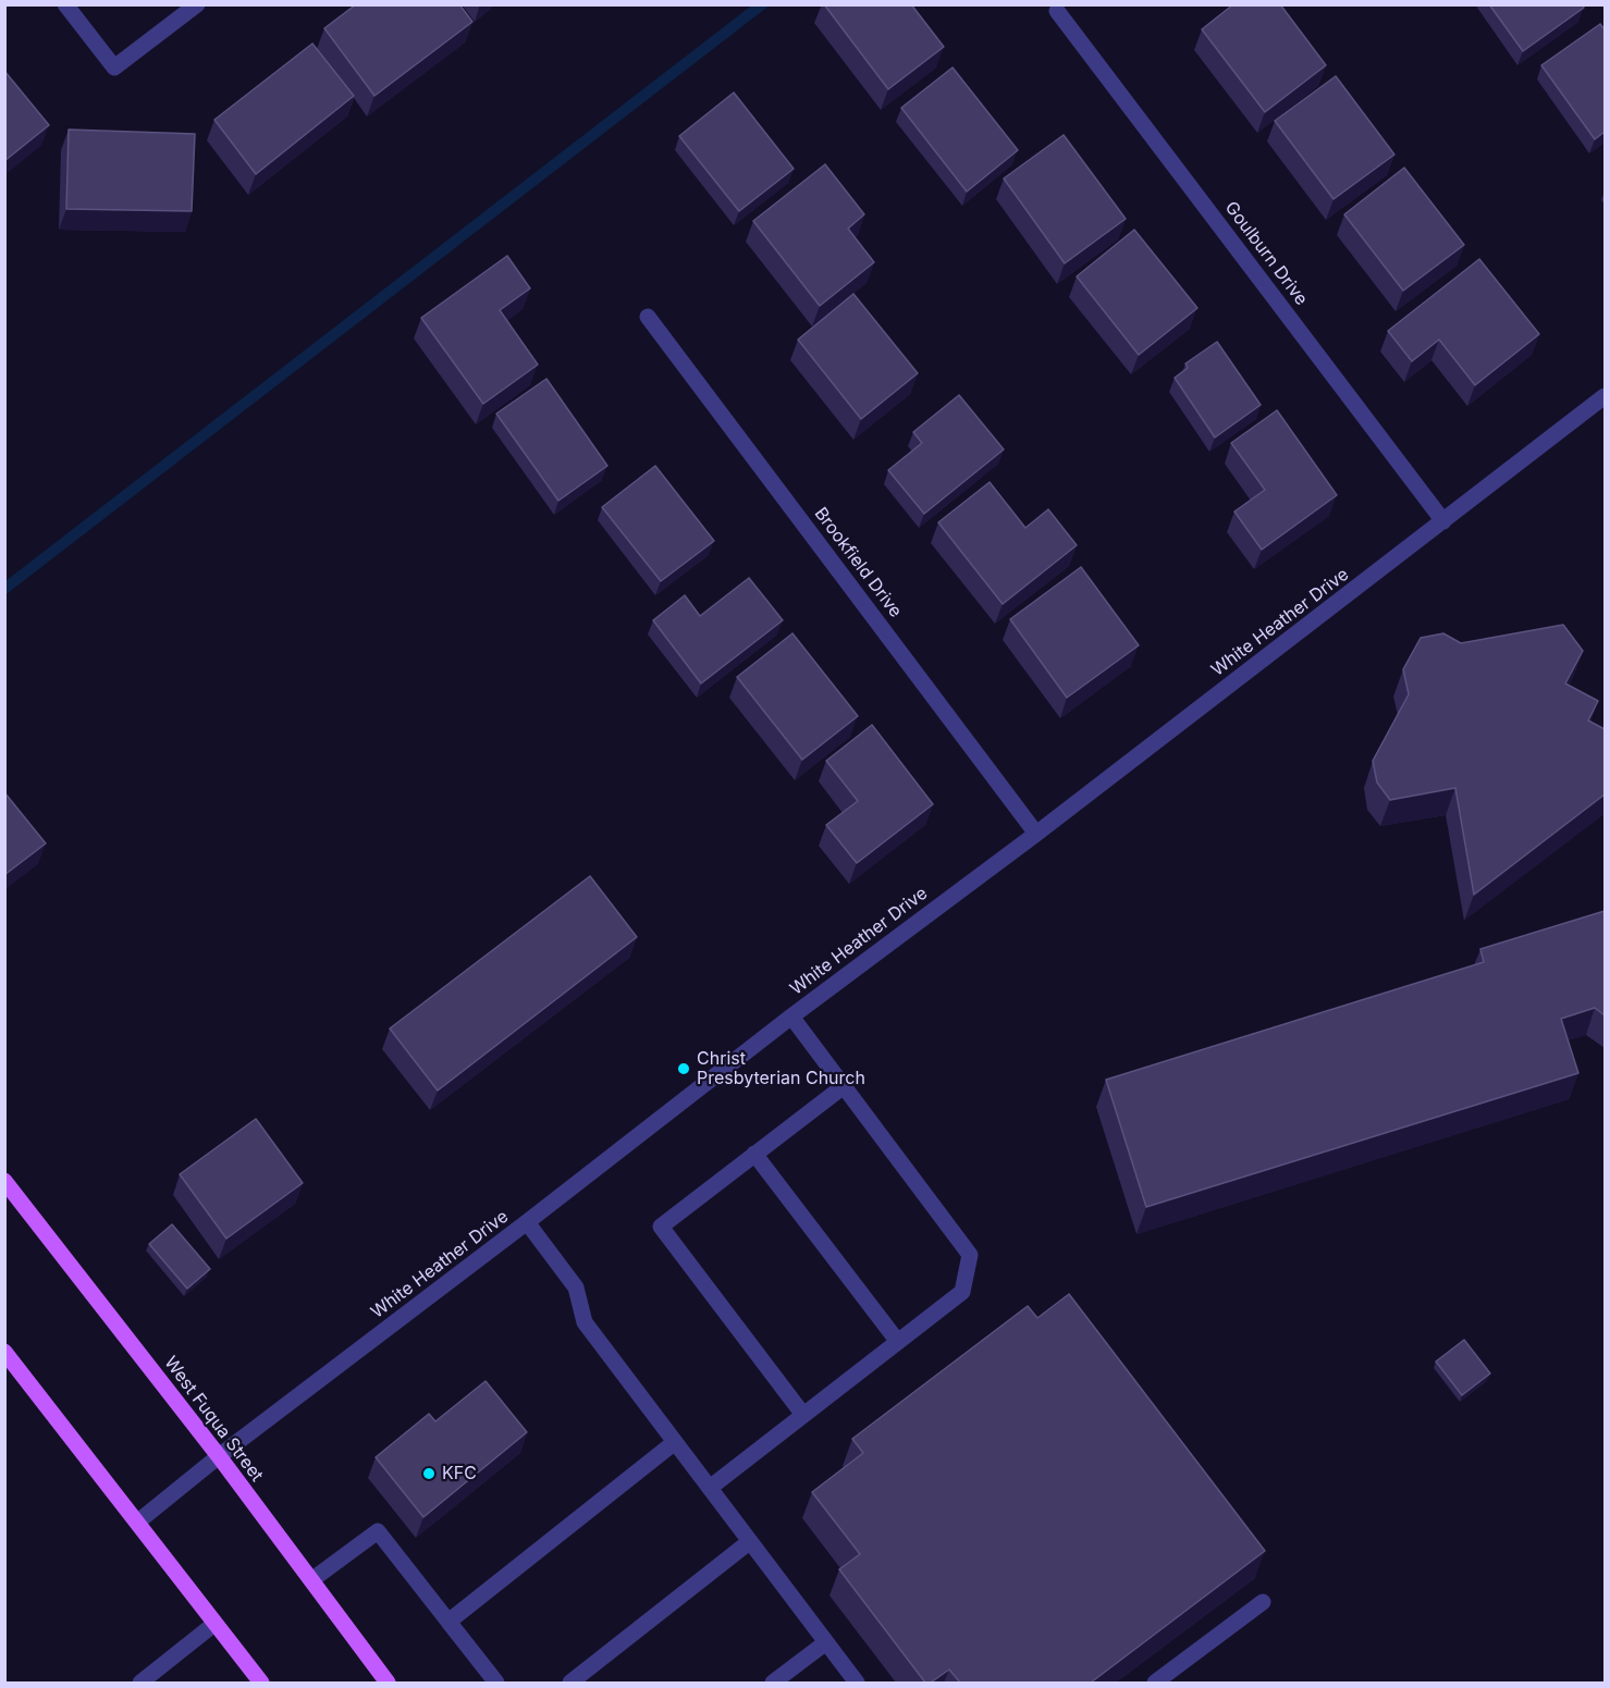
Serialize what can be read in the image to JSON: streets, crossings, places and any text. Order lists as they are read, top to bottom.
{
  "streets": {
    "main road": ["West Fuqua Street"],
    "street": ["Goulburn Drive", "Brookfield Drive", "White Heather Drive"]
  },
  "crossings": [
    ["Goulburn Drive", "White Heather Drive"],
    ["Brookfield Drive", "White Heather Drive"],
    ["White Heather Drive", "West Fuqua Street"]
  ],
  "places": ["Christ Presbyterian Church", "KFC"]
}
